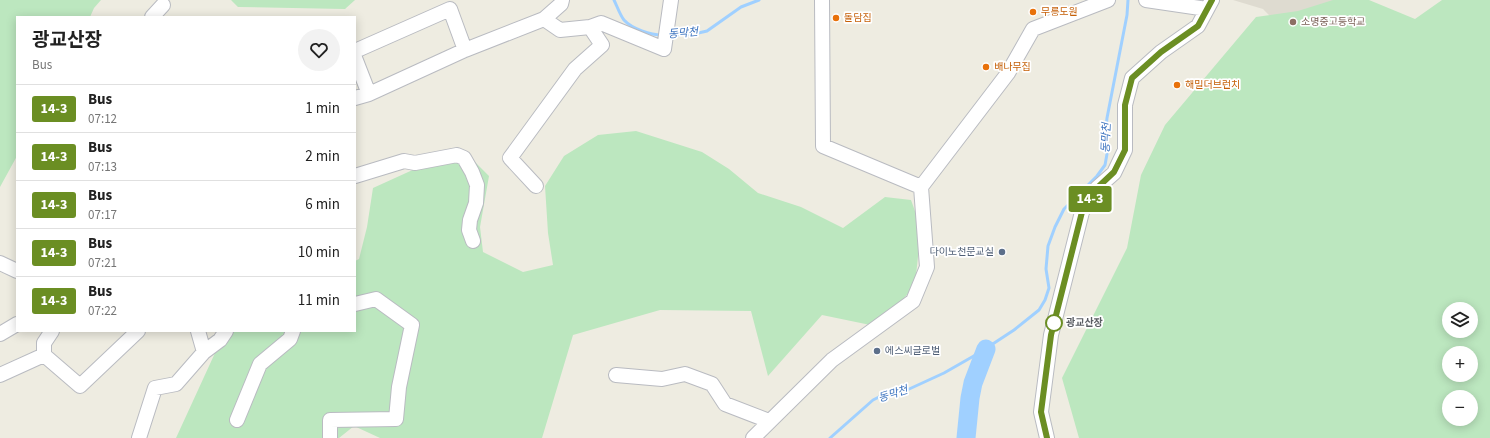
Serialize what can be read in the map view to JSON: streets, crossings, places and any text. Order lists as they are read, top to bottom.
{
  "water": ["동막천"],
  "places": [
    "무릉도원",
    "돌담집",
    "소명중고등학교",
    "배나무집",
    "해밀더브런치",
    "다이노천문교실",
    "광교산장",
    "에스씨글로벌"
  ],
  "lines": ["bus line 14-3"],
  "page": {
    "on_map": "14-3",
    "heading": ["광교산장", "Bus"],
    "list": [
      {
        "mark": "14-3",
        "name": "Bus",
        "note": "07:12",
        "value": "1 min"
      },
      {
        "mark": "14-3",
        "name": "Bus",
        "note": "07:13",
        "value": "2 min"
      },
      {
        "mark": "14-3",
        "name": "Bus",
        "note": "07:17",
        "value": "6 min"
      },
      {
        "mark": "14-3",
        "name": "Bus",
        "note": "07:21",
        "value": "10 min"
      },
      {
        "mark": "14-3",
        "name": "Bus",
        "note": "07:22",
        "value": "11 min"
      }
    ],
    "map_buttons": ["+", "−"]
  }
}
